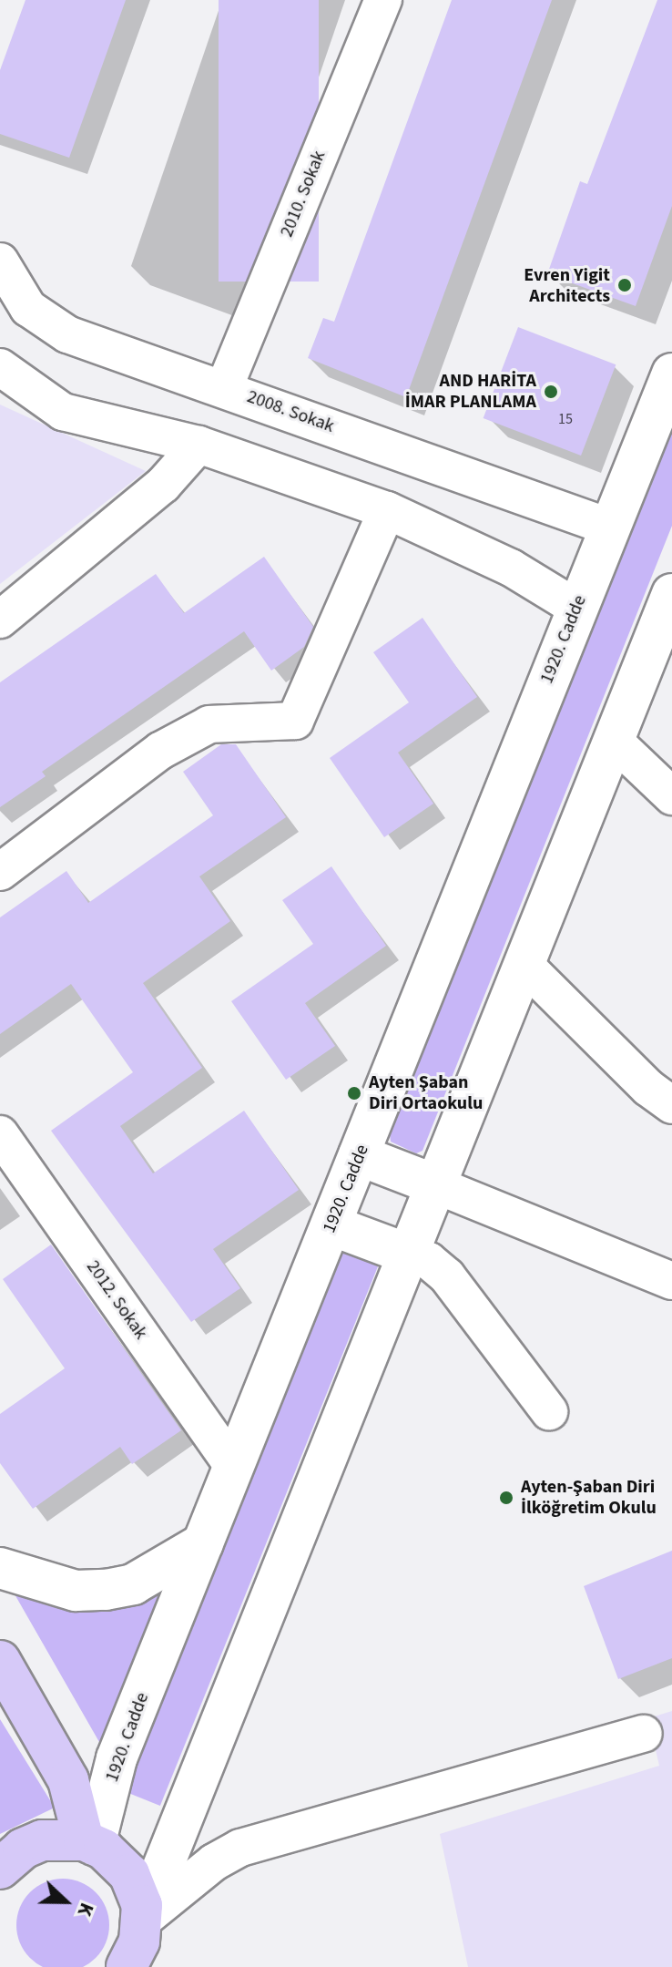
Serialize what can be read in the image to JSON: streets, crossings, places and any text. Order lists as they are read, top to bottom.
{
  "streets": {
    "main road": ["1920. Cadde"],
    "street": ["2010. Sokak", "2008. Sokak", "2012. Sokak"]
  },
  "crossings": [
    ["2010. Sokak", "2008. Sokak"],
    ["2008. Sokak", "1920. Cadde"],
    ["1920. Cadde", "2012. Sokak"]
  ],
  "places": [
    "Evren Yigit Architects",
    "AND HARİTA İMAR PLANLAMA",
    "Ayten Şaban Diri Ortaokulu",
    "Ayten-Şaban Diri İlköğretim Okulu"
  ],
  "house_numbers": ["15"],
  "north": "right"
}
